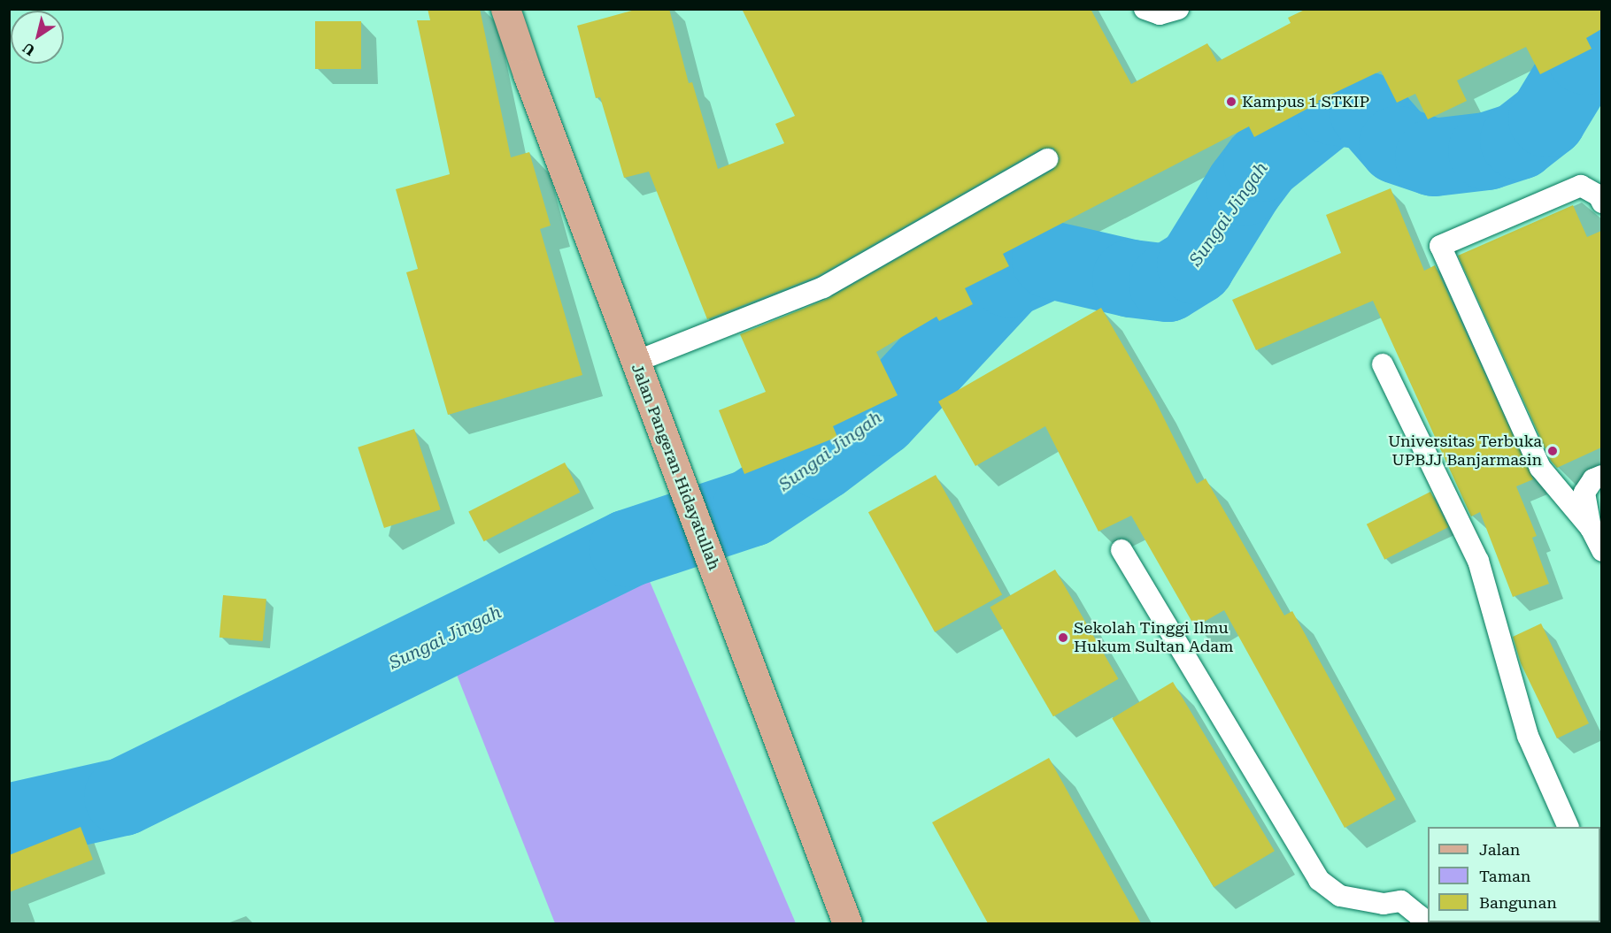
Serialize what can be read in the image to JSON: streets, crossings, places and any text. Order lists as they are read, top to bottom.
{
  "streets": {
    "main road": ["Jalan Pangeran Hidayatullah"]
  },
  "water": ["Sungai Jingah"],
  "places": ["Kampus 1 STKIP", "Universitas Terbuka UPBJJ Banjarmasin", "Sekolah Tinggi Ilmu Hukum Sultan Adam"],
  "legend": ["Jalan", "Taman", "Bangunan"],
  "north": "bottom left"
}
